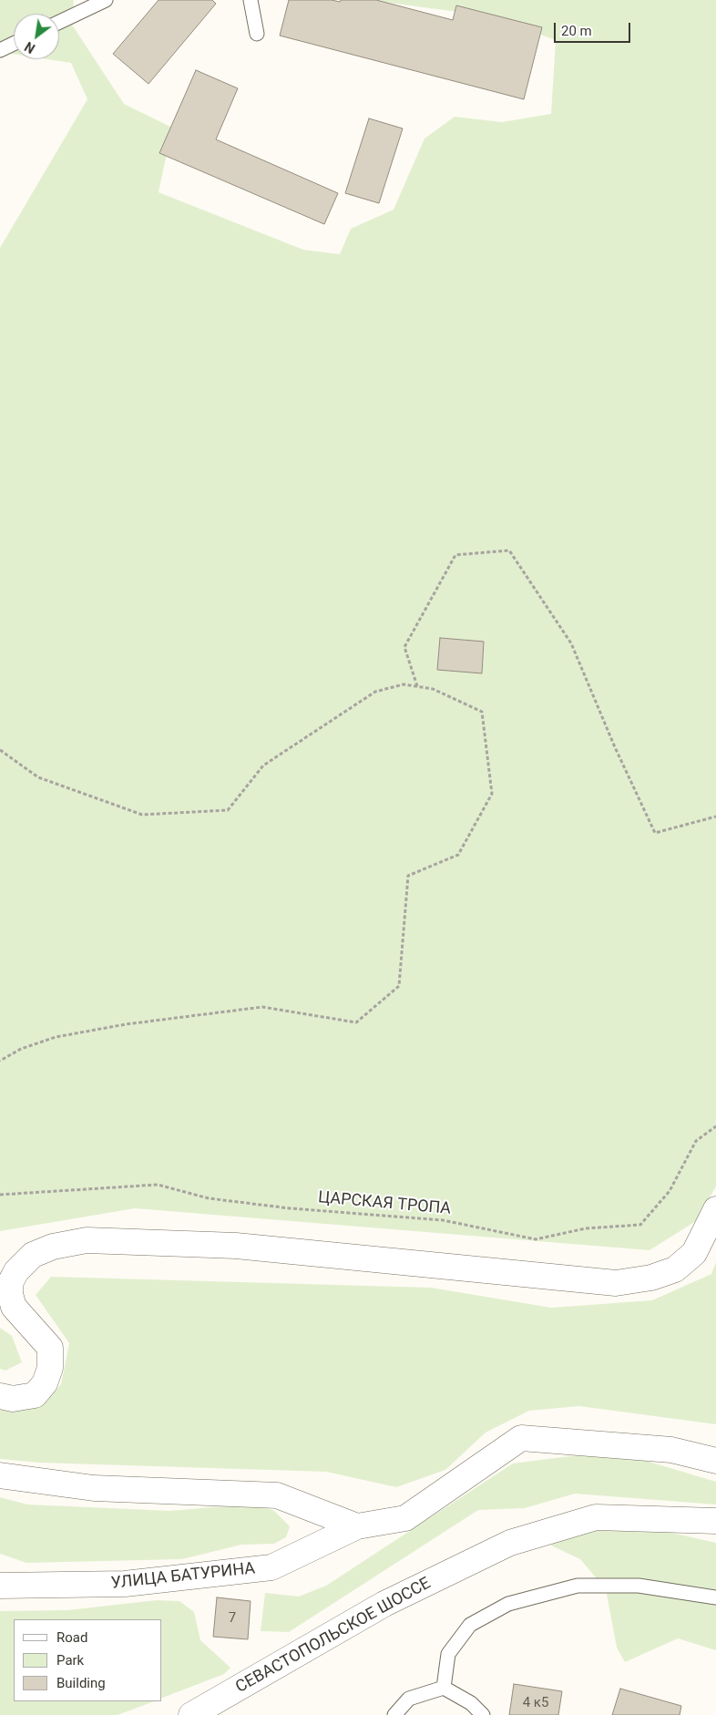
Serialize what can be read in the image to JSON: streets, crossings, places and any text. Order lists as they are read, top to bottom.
{
  "streets": {
    "street": ["УЛИЦА БАТУРИНА", "СЕВАСТОПОЛЬСКОЕ ШОССЕ"],
    "path": ["ЦАРСКАЯ ТРОПА"]
  },
  "house_numbers": ["7", "4 к5"],
  "legend": ["Road", "Park", "Building"],
  "scale_bar": "20 m",
  "north": "bottom left"
}
